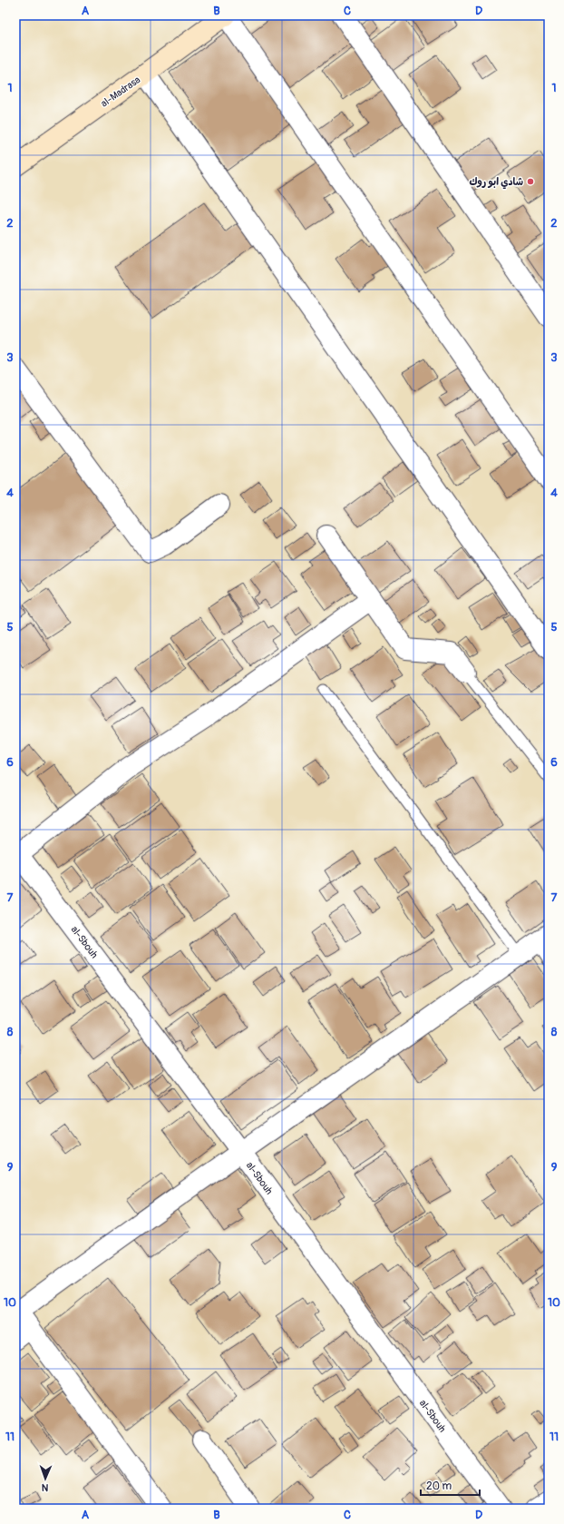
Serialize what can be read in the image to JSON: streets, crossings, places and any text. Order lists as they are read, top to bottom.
{
  "streets": {
    "street": ["al-Madrasa", "al-Sbouh"]
  },
  "places": ["شادي ابو روك"],
  "scale_bar": "20 m",
  "north": "bottom",
  "grid": {
    "columns": [
      "A",
      "B",
      "C",
      "D"
    ],
    "rows": [
      "1",
      "2",
      "3",
      "4",
      "5",
      "6",
      "7",
      "8",
      "9",
      "10",
      "11"
    ]
  }
}
